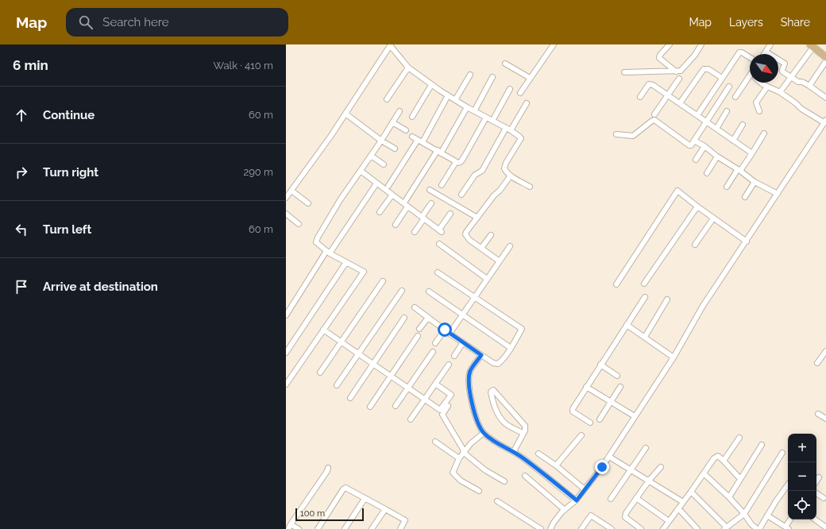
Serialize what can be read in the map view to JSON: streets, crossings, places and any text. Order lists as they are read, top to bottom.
{
  "scale_bar": "100 m",
  "north": "bottom right",
  "page": {
    "header": "Map",
    "search": "Search here",
    "nav": ["Map", "Layers", "Share"],
    "heading": ["6 min", "Walk · 410 m"],
    "list": [
      ["Continue", "60 m"],
      ["Turn right", "290 m"],
      ["Turn left", "60 m"],
      "Arrive at destination"
    ],
    "map_buttons": ["+", "−"],
    "scale": "100 m"
  }
}
